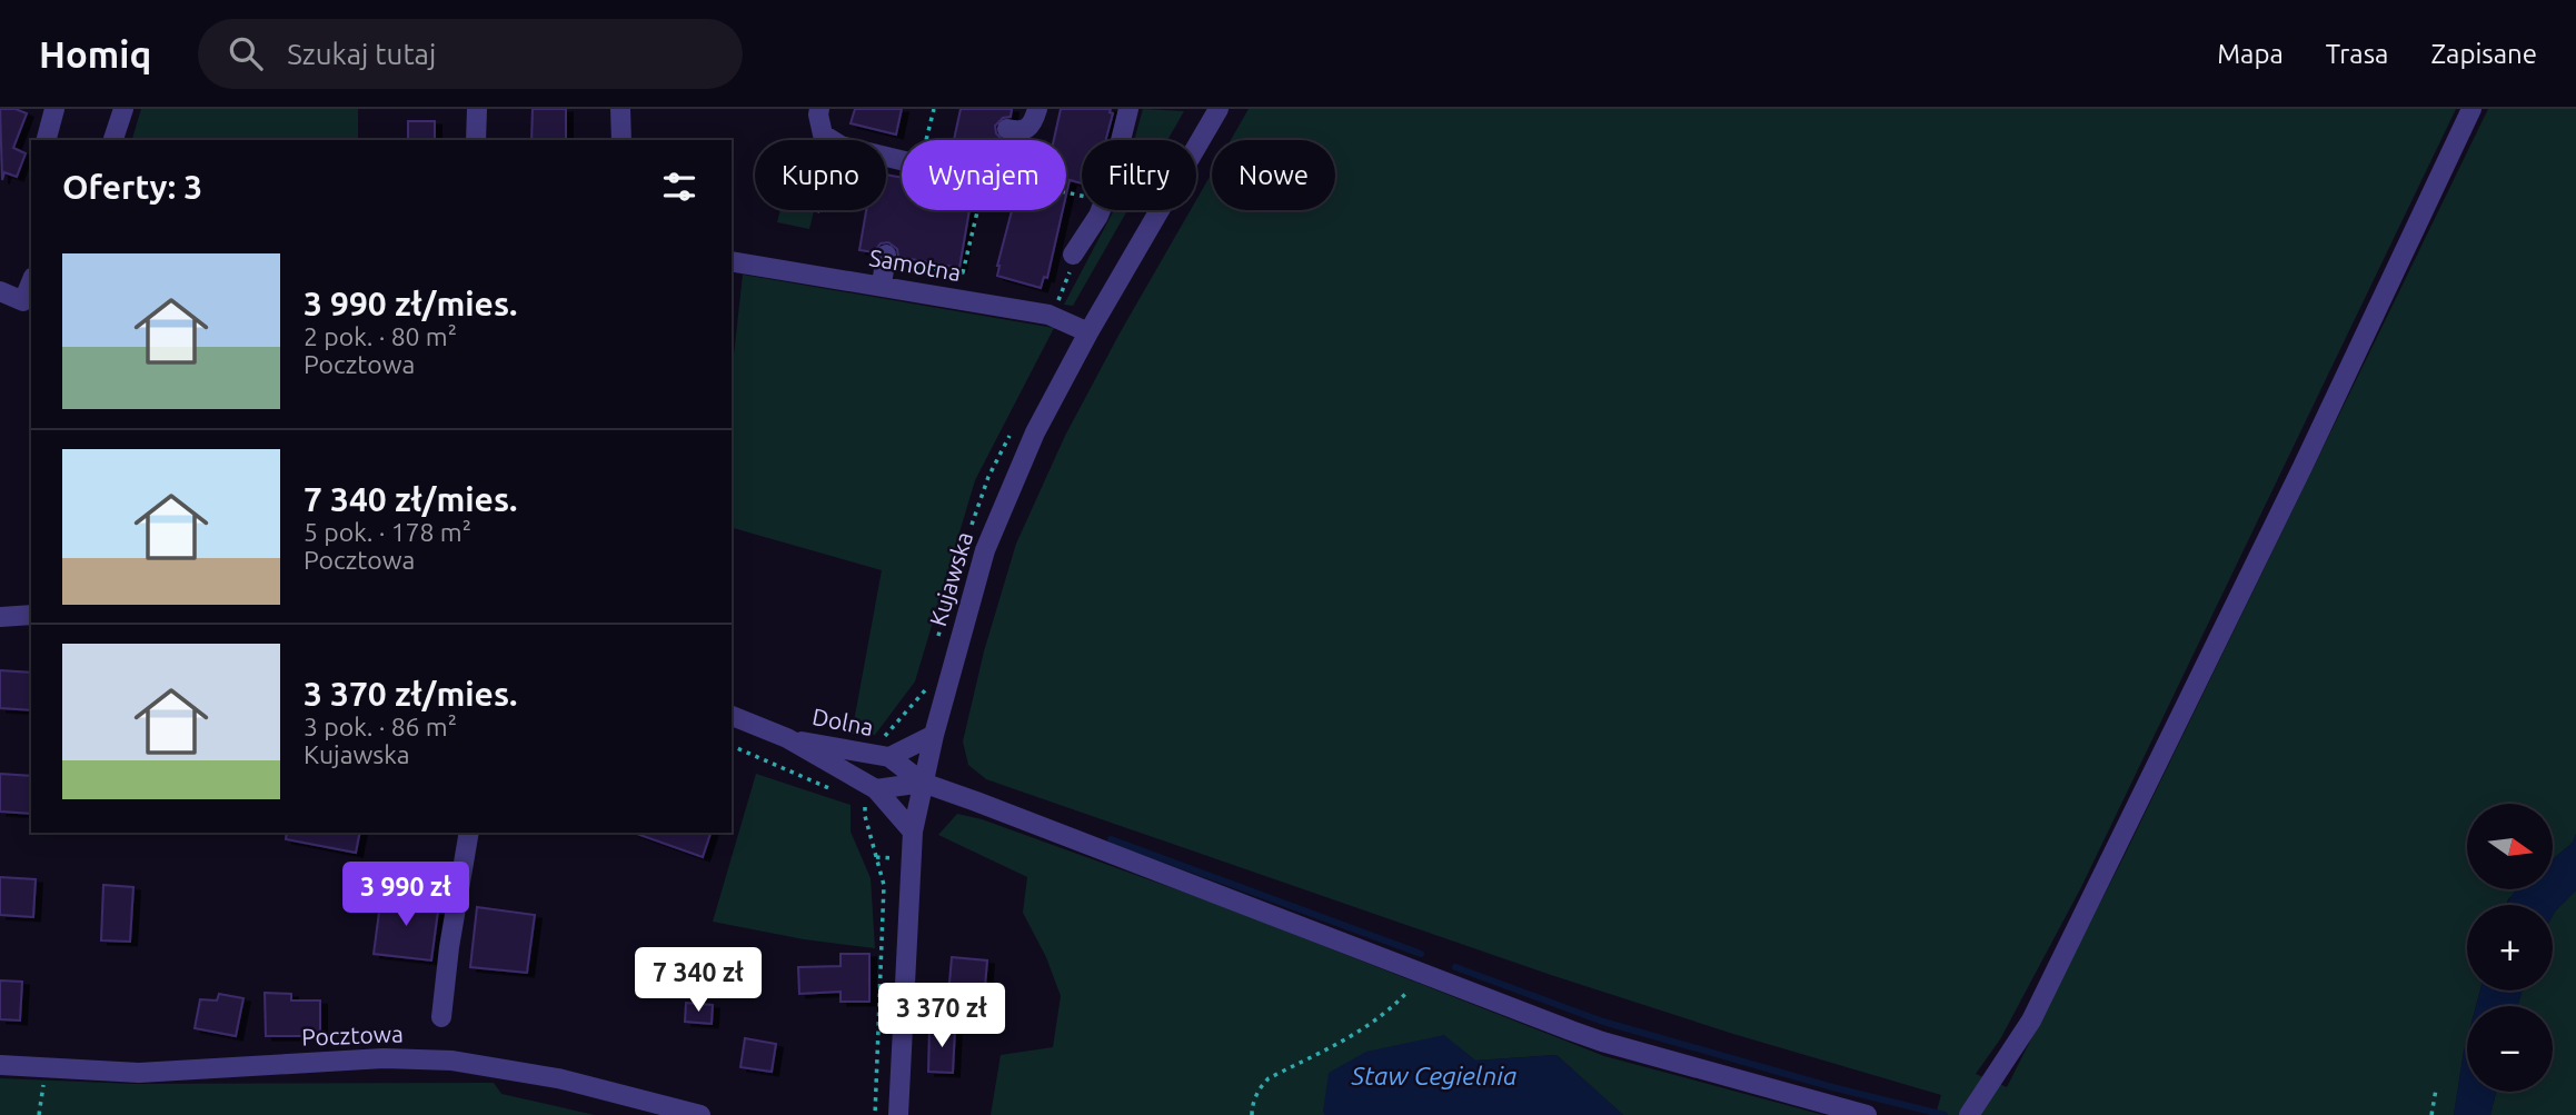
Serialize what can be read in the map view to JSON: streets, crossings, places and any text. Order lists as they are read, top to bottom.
{
  "streets": {
    "street": [
      "Samotna",
      "Kujawska",
      "Dolna",
      "Pocztowa"
    ]
  },
  "crossings": [
    ["Samotna", "Kujawska"],
    ["Kujawska", "Dolna"]
  ],
  "water": ["Staw Cegielnia"],
  "north": "right",
  "page": {
    "header": "Homiq",
    "search": "Szukaj tutaj",
    "nav": ["Mapa", "Trasa", "Zapisane"],
    "chip": [
      "Kupno",
      "Wynajem",
      "Filtry",
      "Nowe"
    ],
    "heading": "Oferty: 3",
    "list": [
      {
        "name": "3 990 zł/mies.",
        "note": "2 pok. · 80 m² · Pocztowa"
      },
      {
        "name": "7 340 zł/mies.",
        "note": "5 pok. · 178 m² · Pocztowa"
      },
      {
        "name": "3 370 zł/mies.",
        "note": "3 pok. · 86 m² · Kujawska"
      }
    ],
    "map_buttons": ["+", "−"],
    "price": ["3 990 zł", "7 340 zł", "3 370 zł"]
  }
}
